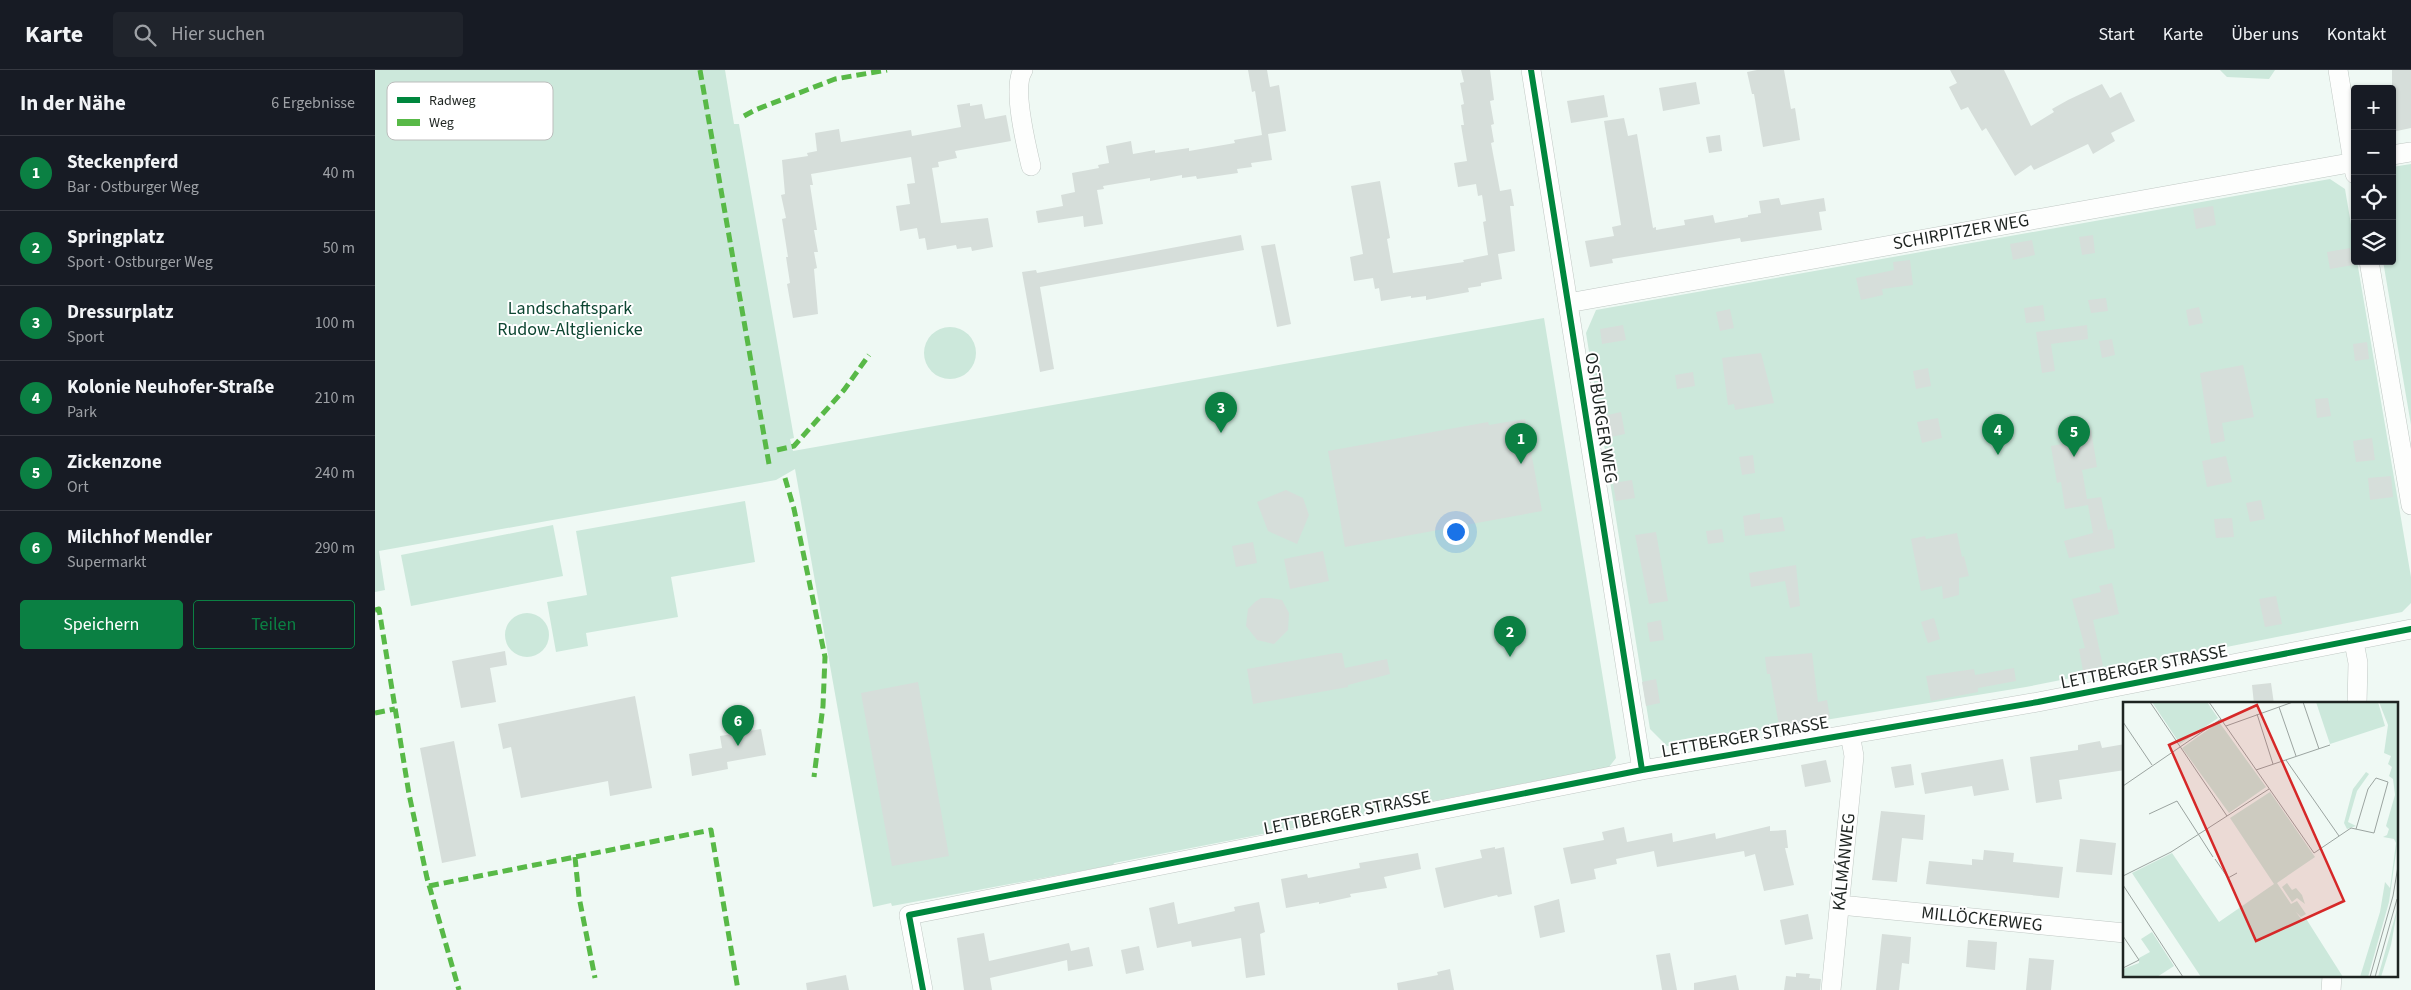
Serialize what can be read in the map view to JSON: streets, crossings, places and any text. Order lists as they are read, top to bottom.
{
  "streets": {
    "street": [
      "SCHIRPITZER WEG",
      "OSTBURGER WEG",
      "LETTBERGER STRASSE",
      "KÁLMÁNWEG",
      "MILLÖCKERWEG"
    ]
  },
  "crossings": [
    ["SCHIRPITZER WEG", "OSTBURGER WEG"],
    ["OSTBURGER WEG", "LETTBERGER STRASSE"],
    ["LETTBERGER STRASSE", "KÁLMÁNWEG"],
    ["KÁLMÁNWEG", "MILLÖCKERWEG"]
  ],
  "parks": ["Landschaftspark Rudow-Altglienicke"],
  "legend": ["Radweg", "Weg"],
  "page": {
    "header": "Karte",
    "search": "Hier suchen",
    "nav": [
      "Start",
      "Karte",
      "Über uns",
      "Kontakt"
    ],
    "heading": ["In der Nähe", "6 Ergebnisse"],
    "map_buttons": ["+", "−"],
    "list": [
      {
        "mark": "1",
        "name": "Steckenpferd",
        "note": "Bar · Ostburger Weg",
        "value": "40 m"
      },
      {
        "mark": "2",
        "name": "Springplatz",
        "note": "Sport · Ostburger Weg",
        "value": "50 m"
      },
      {
        "mark": "3",
        "name": "Dressurplatz",
        "note": "Sport",
        "value": "100 m"
      },
      {
        "mark": "4",
        "name": "Kolonie Neuhofer-Straße",
        "note": "Park",
        "value": "210 m"
      },
      {
        "mark": "5",
        "name": "Zickenzone",
        "note": "Ort",
        "value": "240 m"
      },
      {
        "mark": "6",
        "name": "Milchhof Mendler",
        "note": "Supermarkt",
        "value": "290 m"
      }
    ],
    "pins": [
      "3",
      "4",
      "5",
      "1",
      "2",
      "6"
    ],
    "buttons": ["Speichern", "Teilen"]
  }
}
